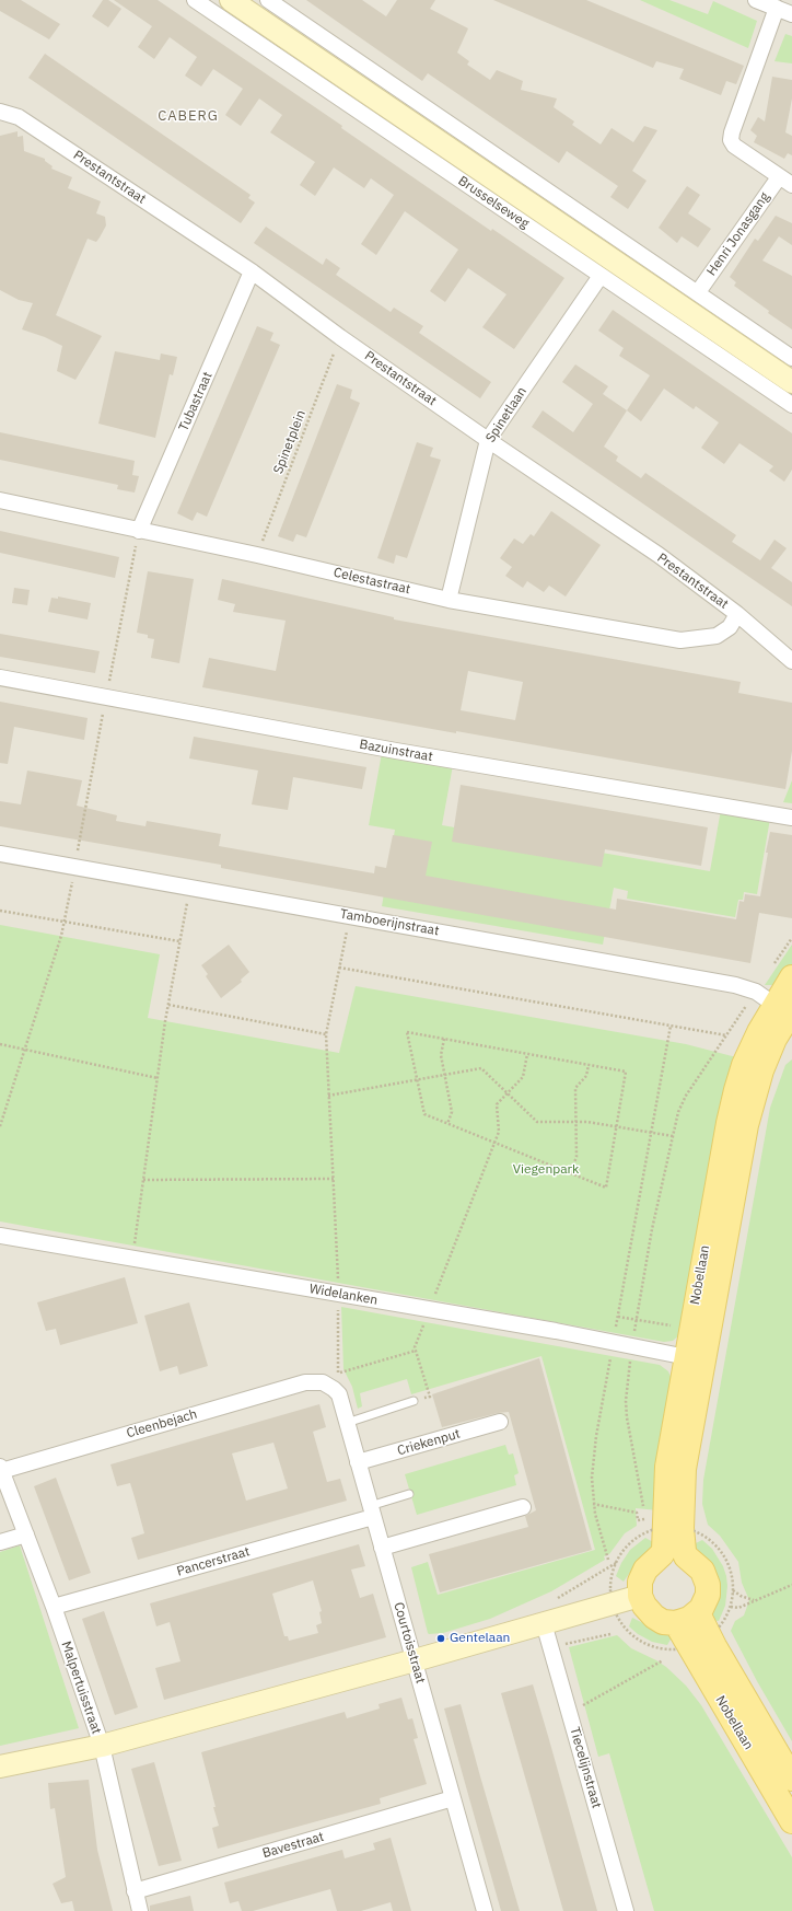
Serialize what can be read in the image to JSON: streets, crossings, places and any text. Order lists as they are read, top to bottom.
{
  "streets": {
    "main road": ["Nobellaan"],
    "street": [
      "Prestantstraat",
      "Brusselseweg",
      "Henri Jonasgang",
      "Tubastraat",
      "Spinetlaan",
      "Celestastraat",
      "Bazuinstraat",
      "Tamboerijnstraat",
      "Widelanken",
      "Cleenbejach",
      "Criekenput",
      "Pancerstraat",
      "Courtoisstraat",
      "Malpertuisstraat",
      "Tiecelijnstraat",
      "Bavestraat"
    ],
    "path": ["Spinetplein"]
  },
  "crossings": [
    ["Prestantstraat", "Tubastraat"],
    ["Prestantstraat", "Spinetlaan"],
    ["Prestantstraat", "Spinetplein"],
    ["Prestantstraat", "Celestastraat"],
    ["Brusselseweg", "Spinetlaan"],
    ["Tubastraat", "Celestastraat"],
    ["Spinetlaan", "Celestastraat"],
    ["Spinetplein", "Celestastraat"],
    ["Tamboerijnstraat", "Nobellaan"],
    ["Nobellaan", "Widelanken"],
    ["Cleenbejach", "Courtoisstraat"],
    ["Cleenbejach", "Malpertuisstraat"],
    ["Criekenput", "Courtoisstraat"],
    ["Pancerstraat", "Courtoisstraat"],
    ["Pancerstraat", "Malpertuisstraat"],
    ["Courtoisstraat", "Bavestraat"],
    ["Malpertuisstraat", "Bavestraat"]
  ],
  "districts": ["CABERG"],
  "parks": ["Viegenpark"],
  "places": ["Gentelaan"]
}
